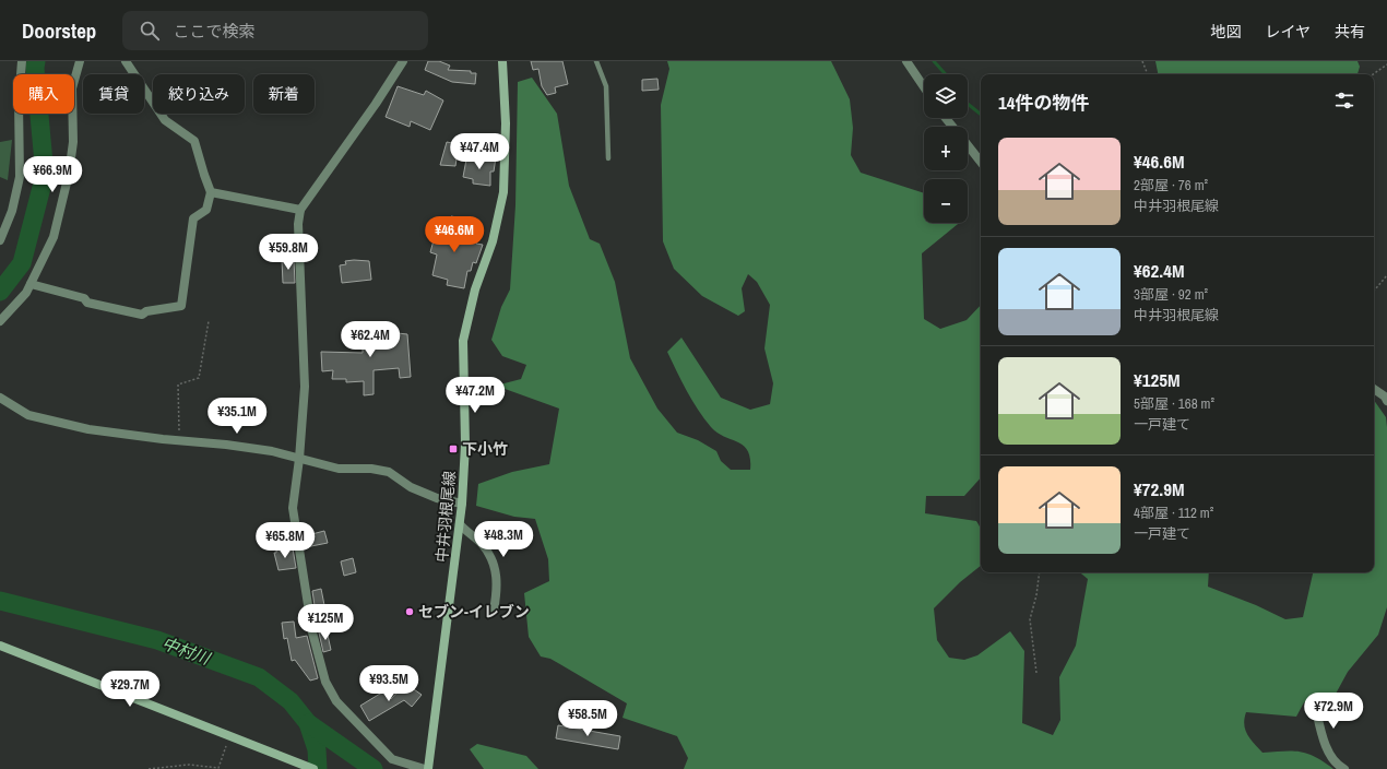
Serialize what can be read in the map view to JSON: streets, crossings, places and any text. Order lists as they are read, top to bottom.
{
  "streets": {
    "main road": ["中井羽根尾線"]
  },
  "water": ["中村川"],
  "places": {
    "transit": ["下小竹"],
    "other": ["セブン-イレブン"]
  },
  "page": {
    "header": "Doorstep",
    "search": "ここで検索",
    "nav": ["地図", "レイヤ", "共有"],
    "map_buttons": ["+", "−"],
    "chip": [
      "購入",
      "賃貸",
      "絞り込み",
      "新着"
    ],
    "heading": "14件の物件",
    "list": [
      {
        "name": "¥46.6M",
        "note": "2部屋 · 76 m² · 中井羽根尾線"
      },
      {
        "name": "¥62.4M",
        "note": "3部屋 · 92 m² · 中井羽根尾線"
      },
      {
        "name": "¥125M",
        "note": "5部屋 · 168 m² · 一戸建て"
      },
      {
        "name": "¥72.9M",
        "note": "4部屋 · 112 m² · 一戸建て"
      }
    ],
    "price": [
      "¥47.4M",
      "¥66.9M",
      "¥46.6M",
      "¥59.8M",
      "¥62.4M",
      "¥47.2M",
      "¥35.1M",
      "¥48.3M",
      "¥65.8M",
      "¥125M",
      "¥93.5M",
      "¥29.7M",
      "¥72.9M",
      "¥58.5M"
    ]
  }
}
